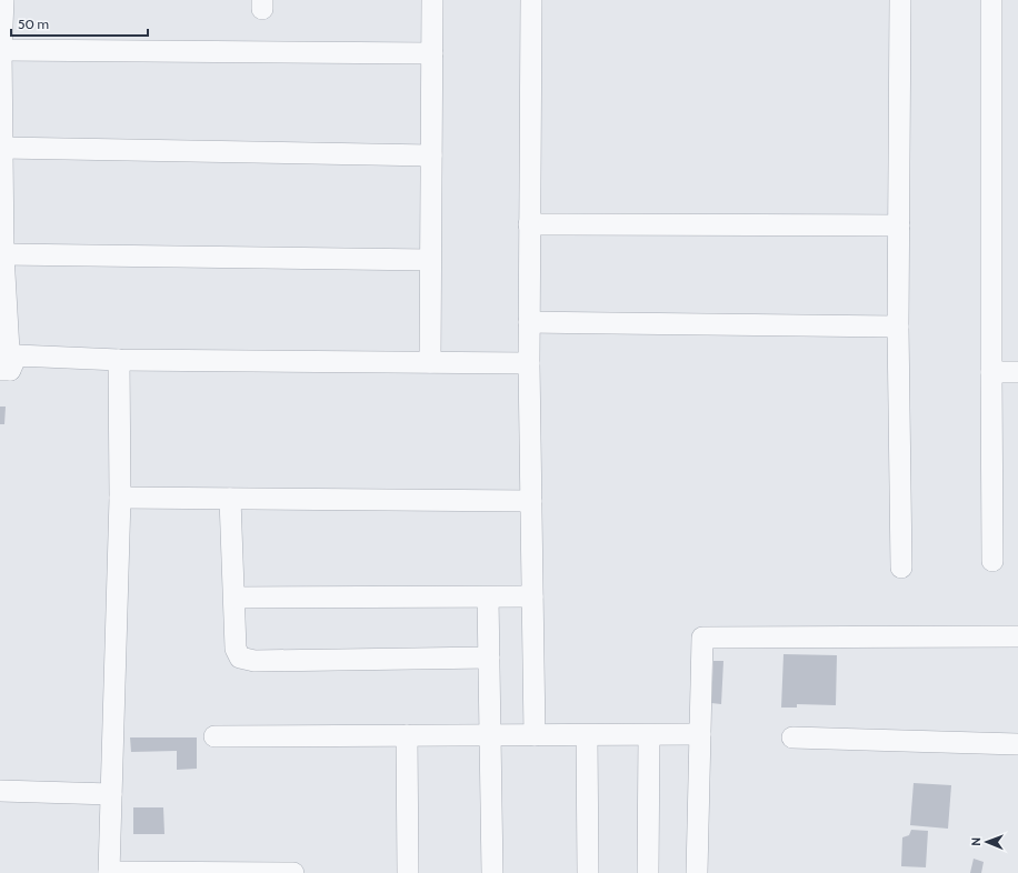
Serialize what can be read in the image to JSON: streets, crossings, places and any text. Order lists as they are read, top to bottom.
{
  "scale_bar": "50 m",
  "north": "left"
}
